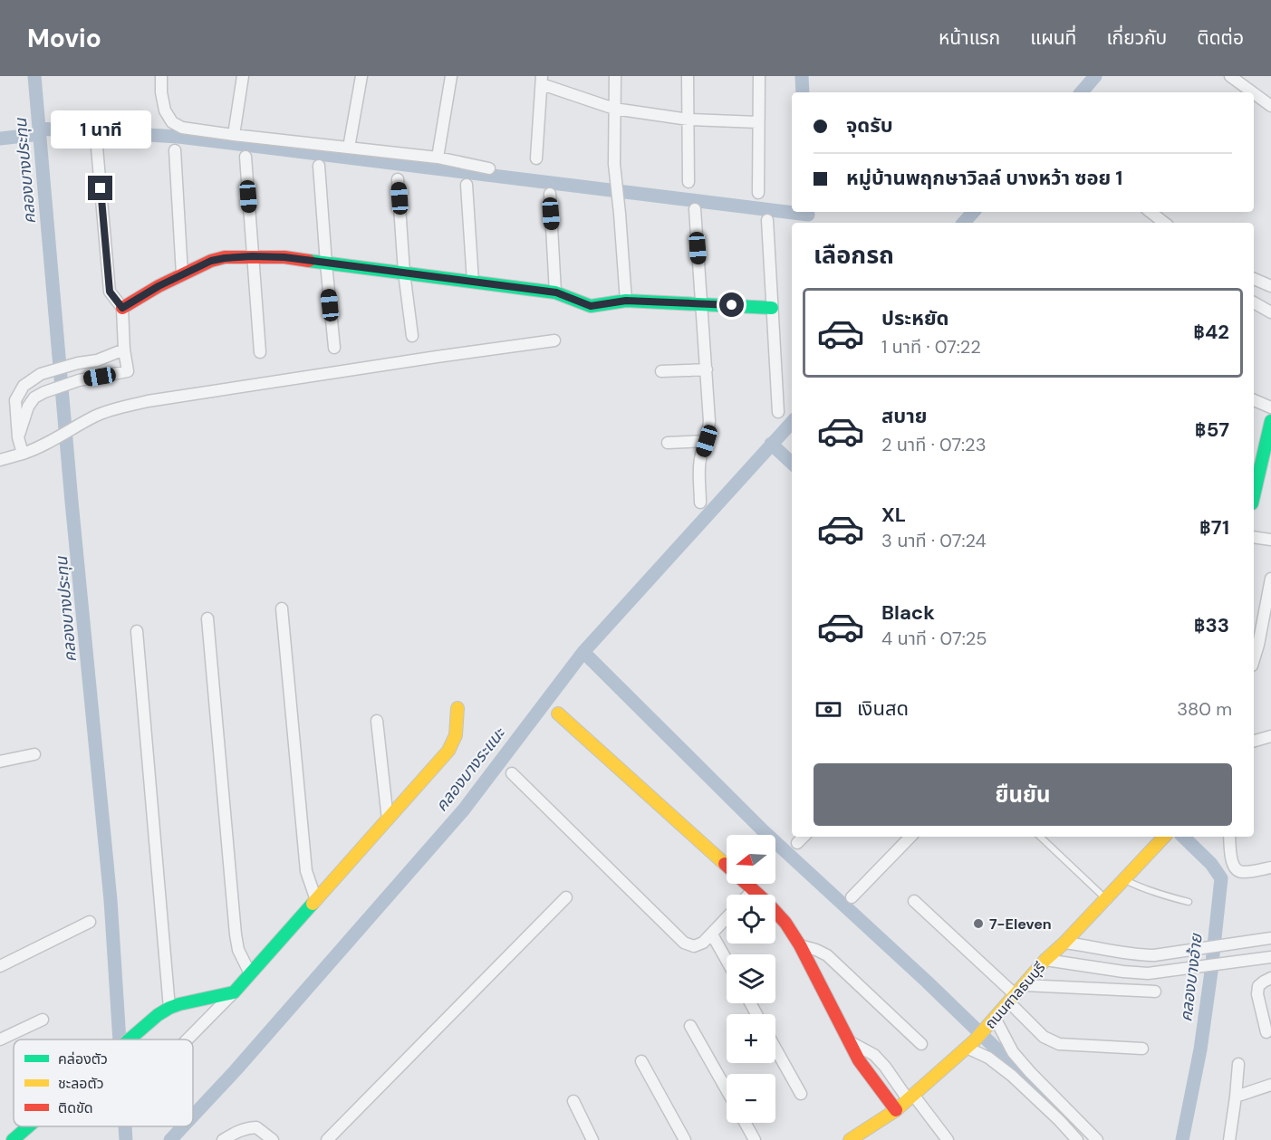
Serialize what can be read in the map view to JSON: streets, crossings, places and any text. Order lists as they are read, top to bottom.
{
  "streets": {
    "street": ["ถนนศาลธนบุรี"]
  },
  "water": ["คลองบางประทุน", "คลองบางระแนะ", "คลองบางอ้าย"],
  "places": ["7-Eleven"],
  "legend": ["คล่องตัว", "ชะลอตัว", "ติดขัด"],
  "north": "left",
  "page": {
    "header": "Movio",
    "nav": [
      "หน้าแรก",
      "แผนที่",
      "เกี่ยวกับ",
      "ติดต่อ"
    ],
    "banner": ["จุดรับ", "หมู่บ้านพฤกษาวิลล์ บางหว้า ซอย 1"],
    "bubble": "1 นาที",
    "heading": "เลือกรถ",
    "list": [
      {
        "name": "ประหยัด",
        "note": "1 นาที · 07:22",
        "value": "฿42"
      },
      {
        "name": "สบาย",
        "note": "2 นาที · 07:23",
        "value": "฿57"
      },
      {
        "name": "XL",
        "note": "3 นาที · 07:24",
        "value": "฿71"
      },
      {
        "name": "Black",
        "note": "4 นาที · 07:25",
        "value": "฿33"
      }
    ],
    "pay": ["เงินสด", "380 m"],
    "buttons": "ยืนยัน",
    "map_buttons": ["+", "−"]
  }
}
